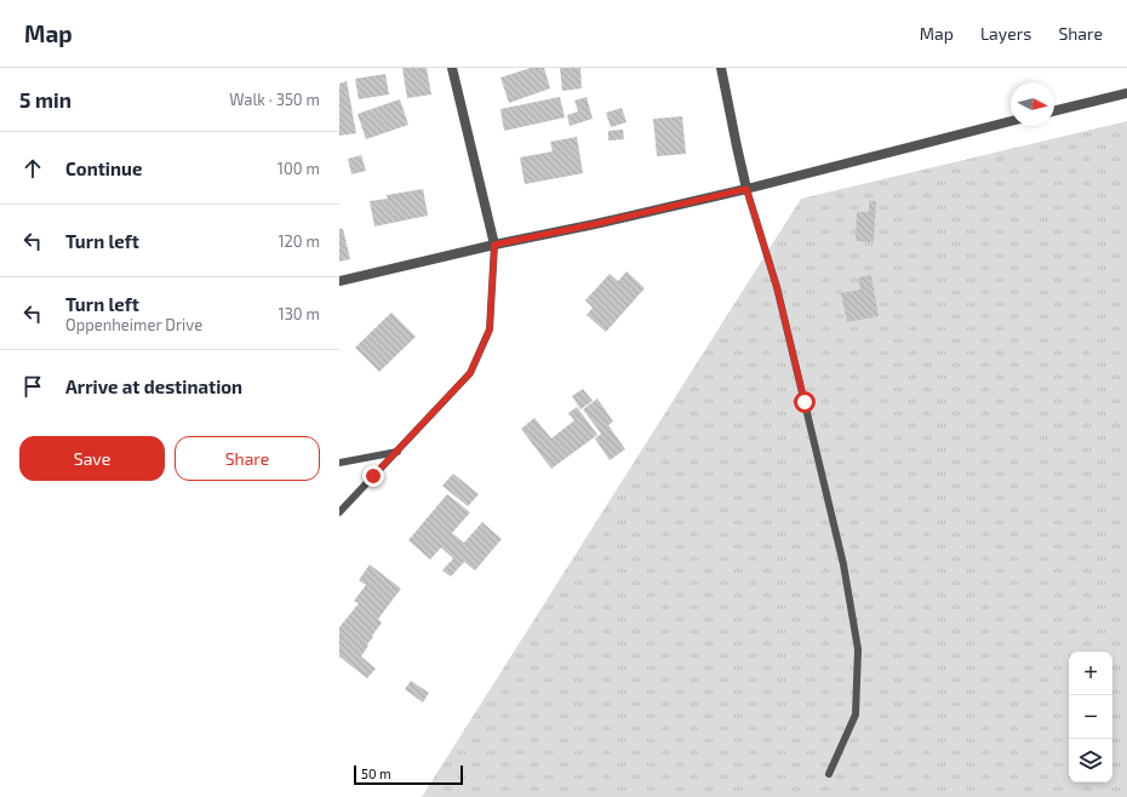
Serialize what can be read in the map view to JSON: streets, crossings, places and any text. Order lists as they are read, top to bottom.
{
  "scale_bar": "50 m",
  "north": "right",
  "page": {
    "header": "Map",
    "nav": ["Map", "Layers", "Share"],
    "heading": ["5 min", "Walk · 350 m"],
    "list": [
      ["Continue", "100 m"],
      ["Turn left", "120 m"],
      ["Turn left", "Oppenheimer Drive", "130 m"],
      "Arrive at destination"
    ],
    "buttons": ["Save", "Share"],
    "map_buttons": ["+", "−"],
    "scale": "50 m"
  }
}
